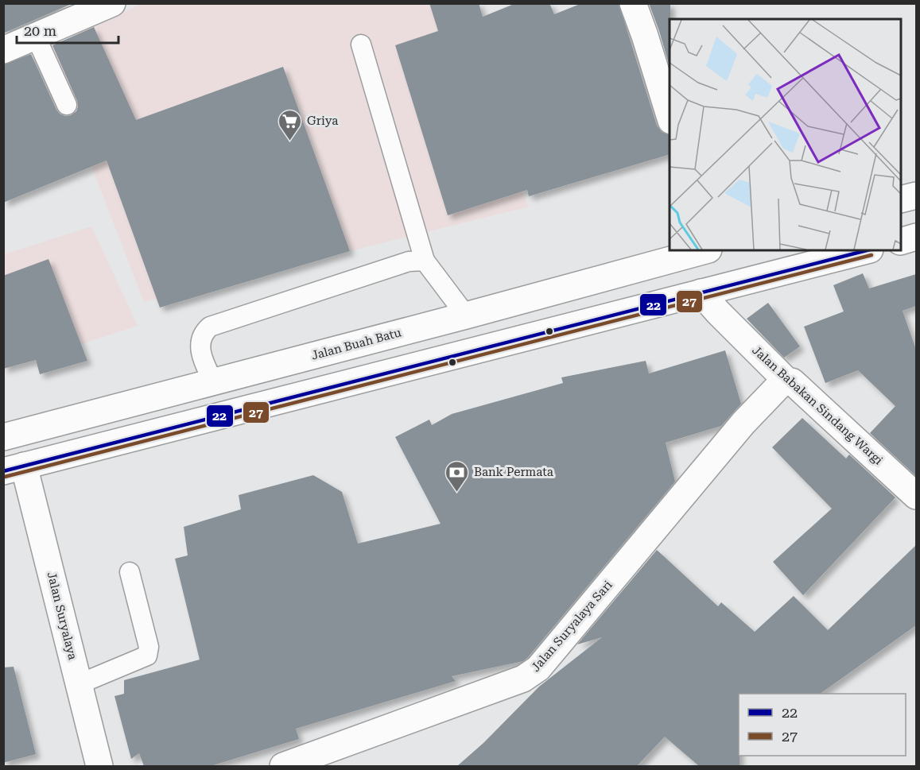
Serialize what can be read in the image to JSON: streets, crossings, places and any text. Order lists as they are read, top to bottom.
{
  "streets": {
    "main road": [
      "Jalan Buah Batu",
      "Jalan Babakan Sindang Wargi",
      "Jalan Suryalaya",
      "Jalan Suryalaya Sari"
    ]
  },
  "crossings": [
    ["Jalan Babakan Sindang Wargi", "Jalan Suryalaya Sari"]
  ],
  "places": {
    "supermarket": ["Griya"],
    "bank": ["Bank Permata"]
  },
  "lines": ["transit line 22", "transit line 27"],
  "legend": ["22", "27"],
  "scale_bar": "20 m"
}
